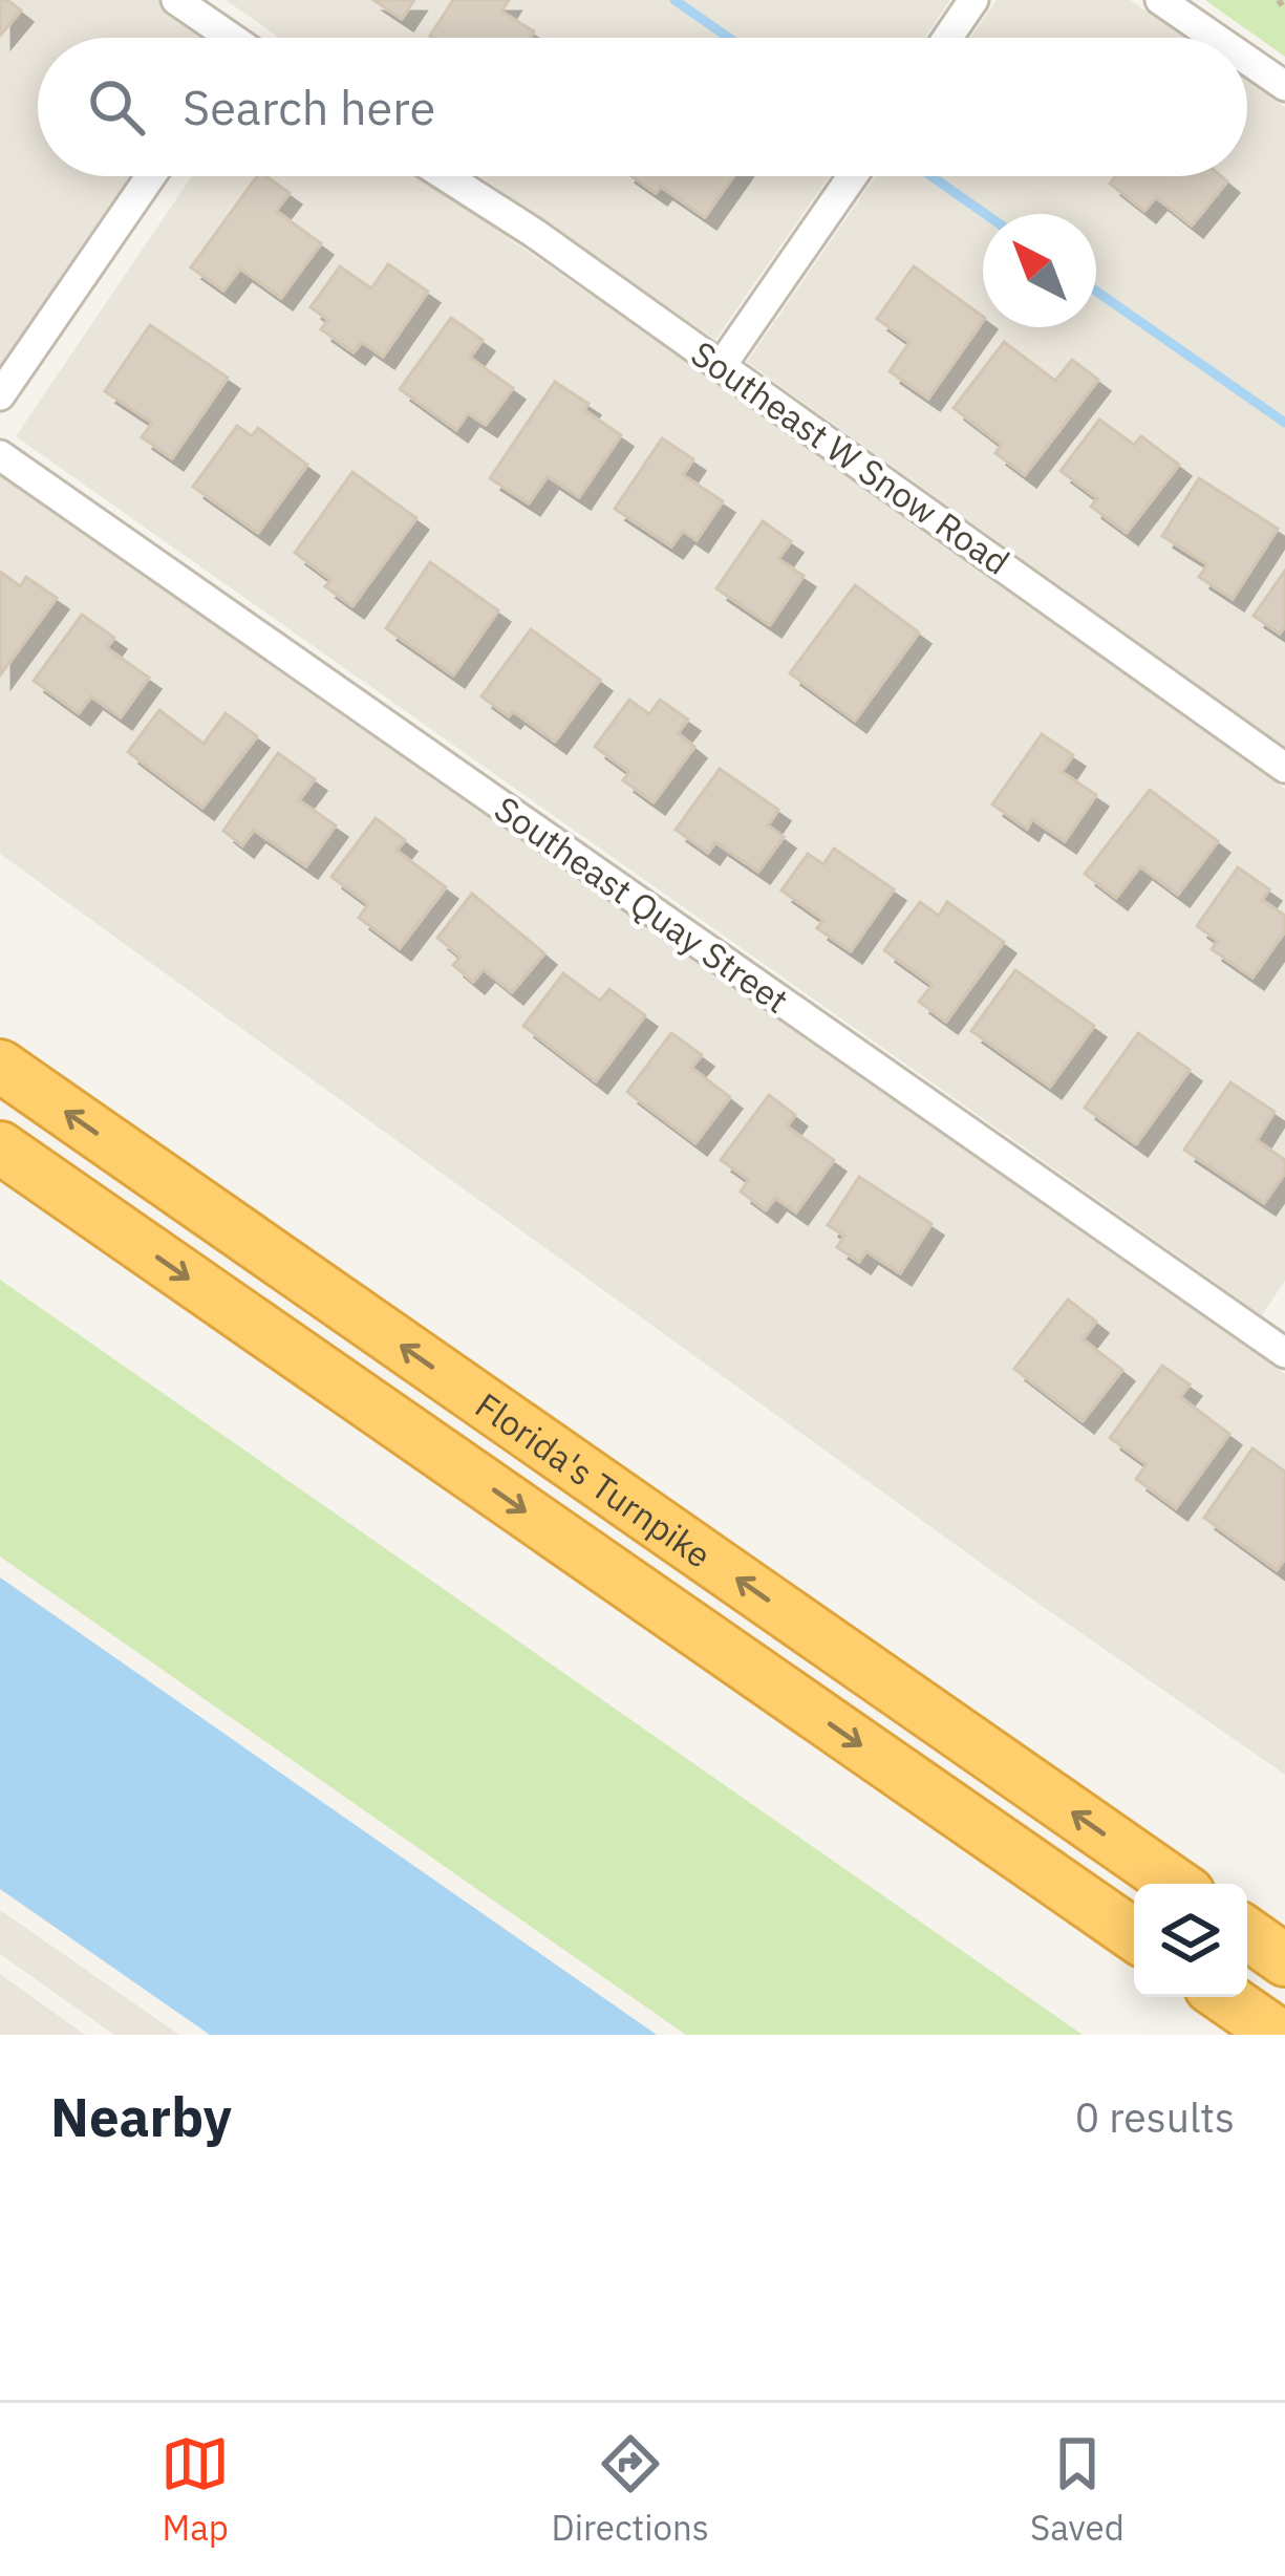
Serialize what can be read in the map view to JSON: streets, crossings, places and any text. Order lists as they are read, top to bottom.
{
  "streets": {
    "highway": ["Florida's Turnpike"],
    "street": ["Southeast W Snow Road", "Southeast Quay Street"]
  },
  "north": "top left",
  "page": {
    "search": "Search here",
    "heading": ["Nearby", "0 results"],
    "nav": ["Map", "Directions", "Saved"]
  }
}
